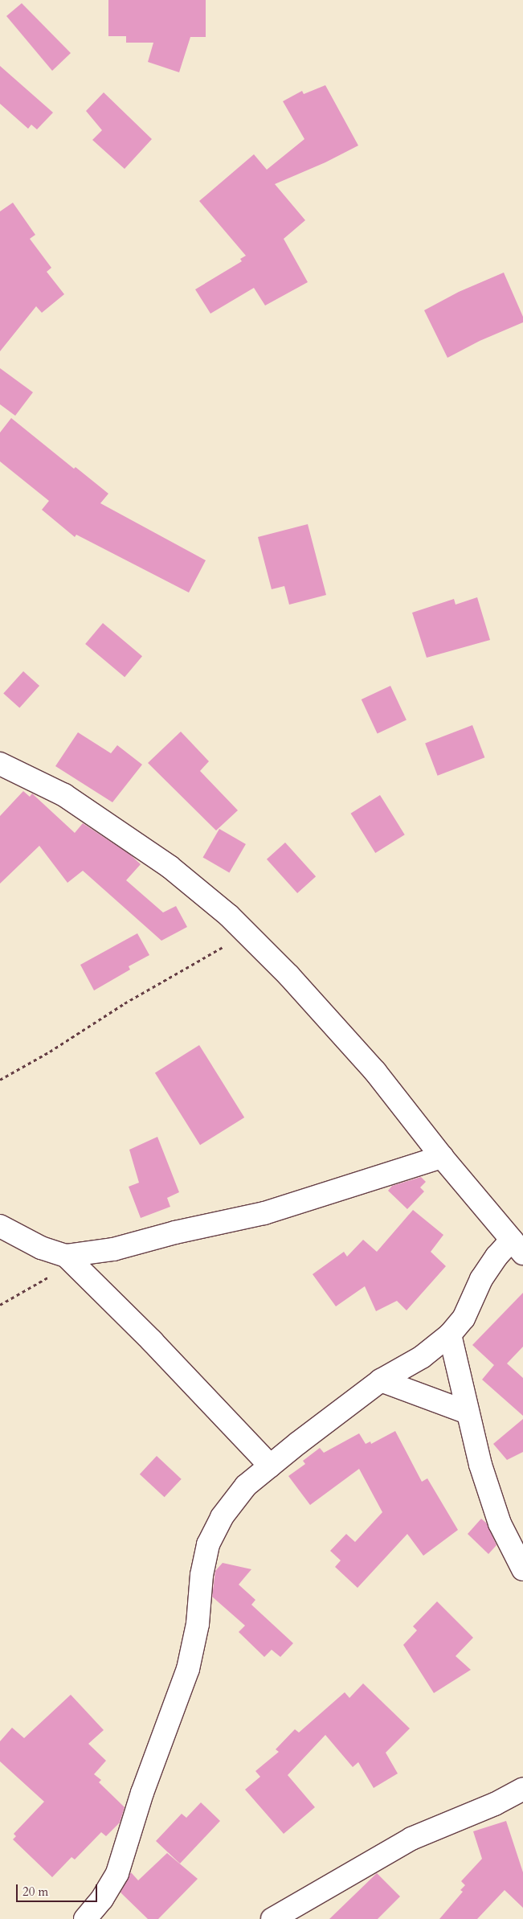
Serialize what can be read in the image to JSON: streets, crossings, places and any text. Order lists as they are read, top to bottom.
{
  "scale_bar": "20 m"
}
